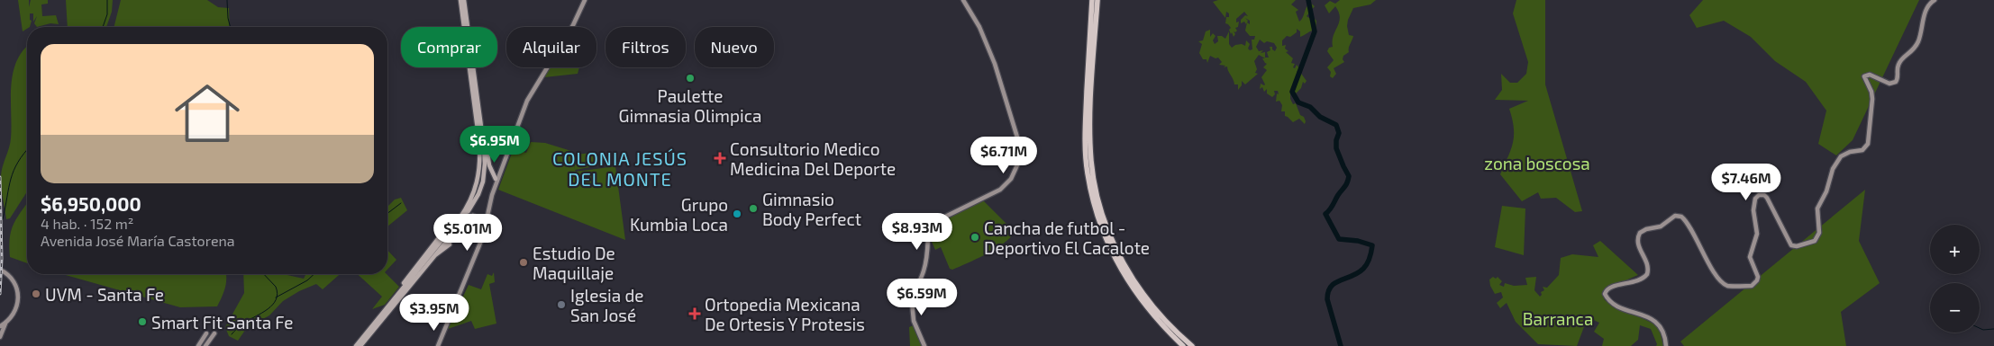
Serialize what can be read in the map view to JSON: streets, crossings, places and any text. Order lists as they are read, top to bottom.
{
  "districts": ["COLONIA JESÚS DEL MONTE"],
  "parks": ["zona boscosa", "Barranca"],
  "places": {
    "other": [
      "Paulette Gimnasia Olimpica",
      "Gimnasio Body Perfect",
      "Grupo Kumbia Loca",
      "Cancha de futbol - Deportivo El Cacalote",
      "Estudio De Maquillaje",
      "UVM - Santa Fe",
      "Iglesia de San José",
      "Smart Fit Santa Fe"
    ],
    "health": ["Consultorio Medico Medicina Del Deporte", "Ortopedia Mexicana De Ortesis Y Protesis"]
  },
  "page": {
    "chip": [
      "Comprar",
      "Alquilar",
      "Filtros",
      "Nuevo"
    ],
    "list": [
      {
        "name": "$6,950,000",
        "note": "4 hab. · 152 m² · Avenida José María Castorena"
      }
    ],
    "price": [
      "$6.95M",
      "$6.71M",
      "$7.46M",
      "$8.93M",
      "$5.01M",
      "$6.59M",
      "$3.95M"
    ],
    "map_buttons": ["+", "−"]
  }
}
